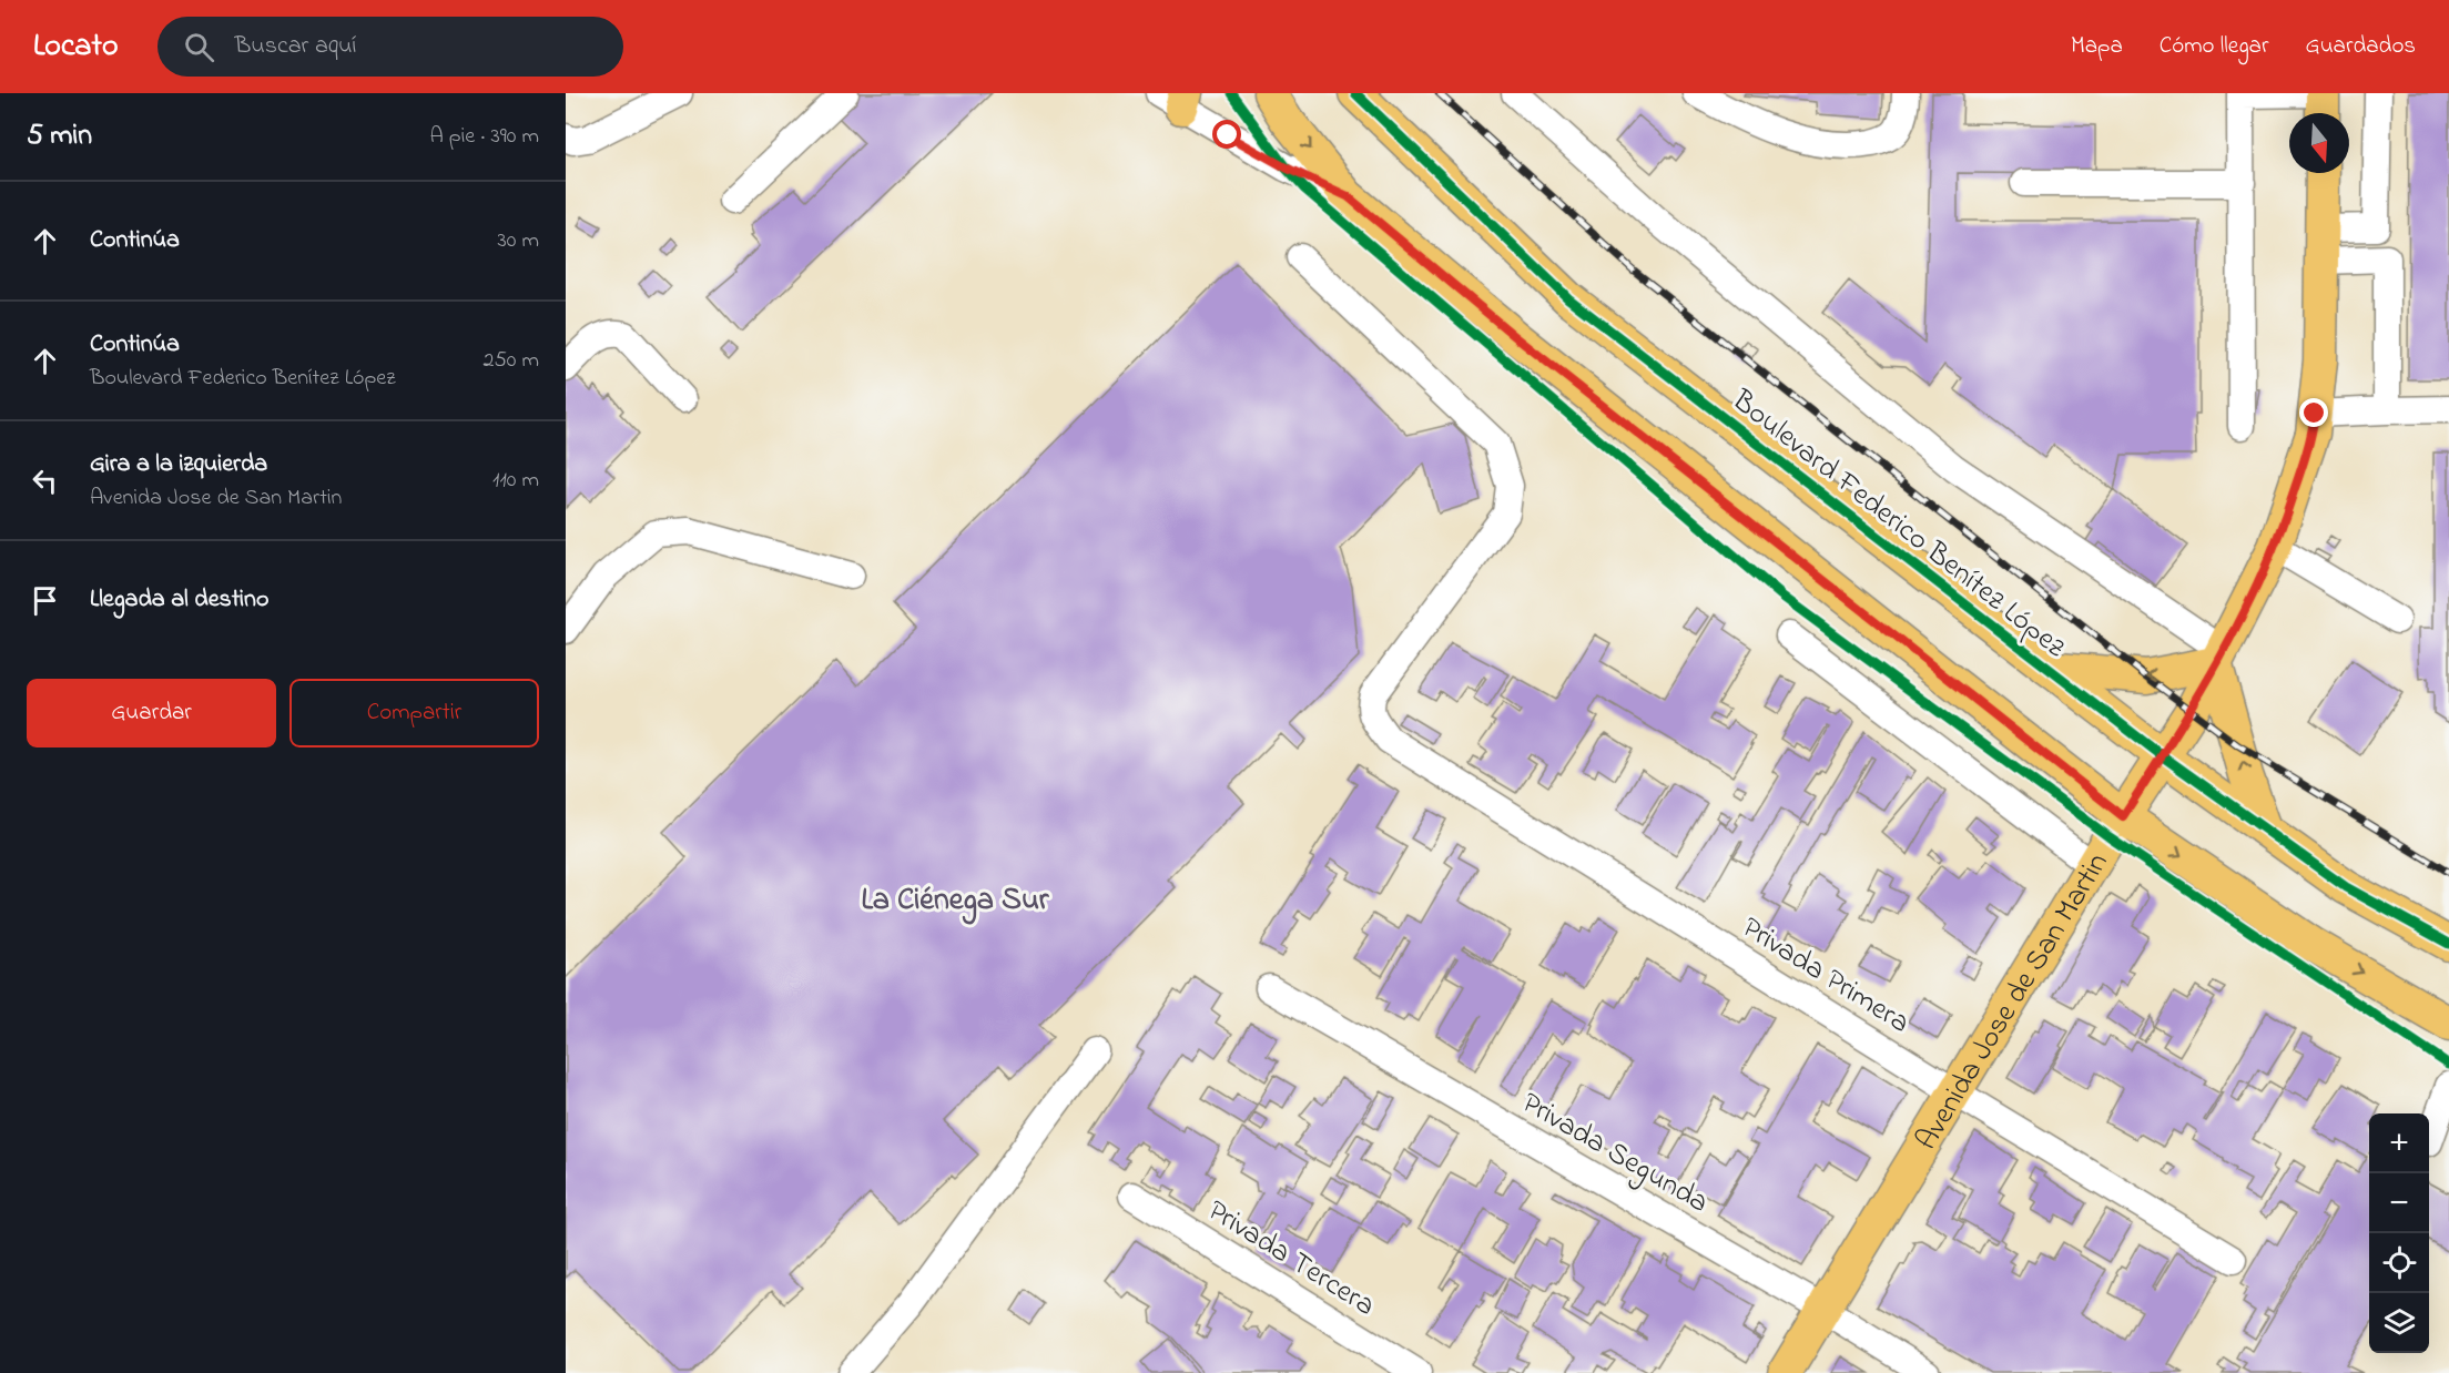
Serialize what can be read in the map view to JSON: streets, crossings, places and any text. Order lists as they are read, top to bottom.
{
  "streets": {
    "main road": ["Boulevard Federico Benítez López", "Avenida Jose de San Martin"],
    "street": ["Privada Primera", "Privada Segunda", "Privada Tercera"]
  },
  "crossings": [
    ["Boulevard Federico Benítez López", "Avenida Jose de San Martin"],
    ["Privada Primera", "Avenida Jose de San Martin"],
    ["Avenida Jose de San Martin", "Privada Segunda"]
  ],
  "districts": ["La Ciénega Sur"],
  "north": "bottom",
  "page": {
    "header": "Locato",
    "search": "Buscar aquí",
    "nav": ["Mapa", "Cómo llegar", "Guardados"],
    "heading": ["5 min", "A pie · 390 m"],
    "list": [
      ["Continúa", "30 m"],
      ["Continúa", "Boulevard Federico Benítez López", "250 m"],
      ["Gira a la izquierda", "Avenida Jose de San Martin", "110 m"],
      "Llegada al destino"
    ],
    "buttons": ["Guardar", "Compartir"],
    "map_buttons": ["+", "−"]
  }
}
